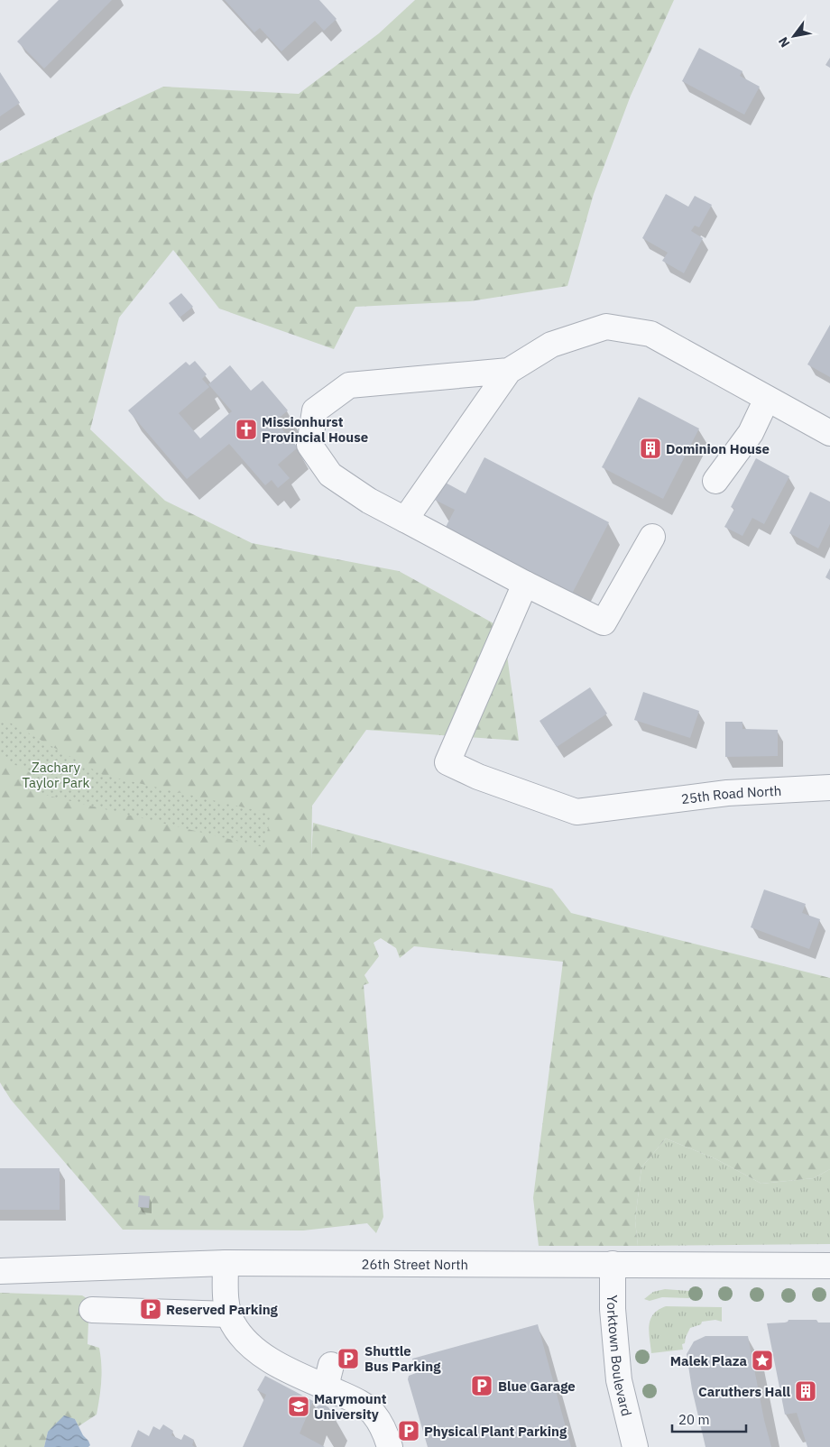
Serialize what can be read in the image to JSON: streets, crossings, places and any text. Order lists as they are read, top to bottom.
{
  "streets": {
    "street": ["25th Road North", "26th Street North", "Yorktown Boulevard"]
  },
  "crossings": [
    ["26th Street North", "Yorktown Boulevard"]
  ],
  "parks": ["Zachary Taylor Park"],
  "places": {
    "church": ["Missionhurst Provincial House"],
    "building": ["Dominion House", "Caruthers Hall"],
    "parking": [
      "Reserved Parking",
      "Shuttle Bus Parking",
      "Blue Garage",
      "Physical Plant Parking"
    ],
    "place": ["Malek Plaza"],
    "school or university": ["Marymount University"]
  },
  "scale_bar": "20 m",
  "north": "bottom left"
}
